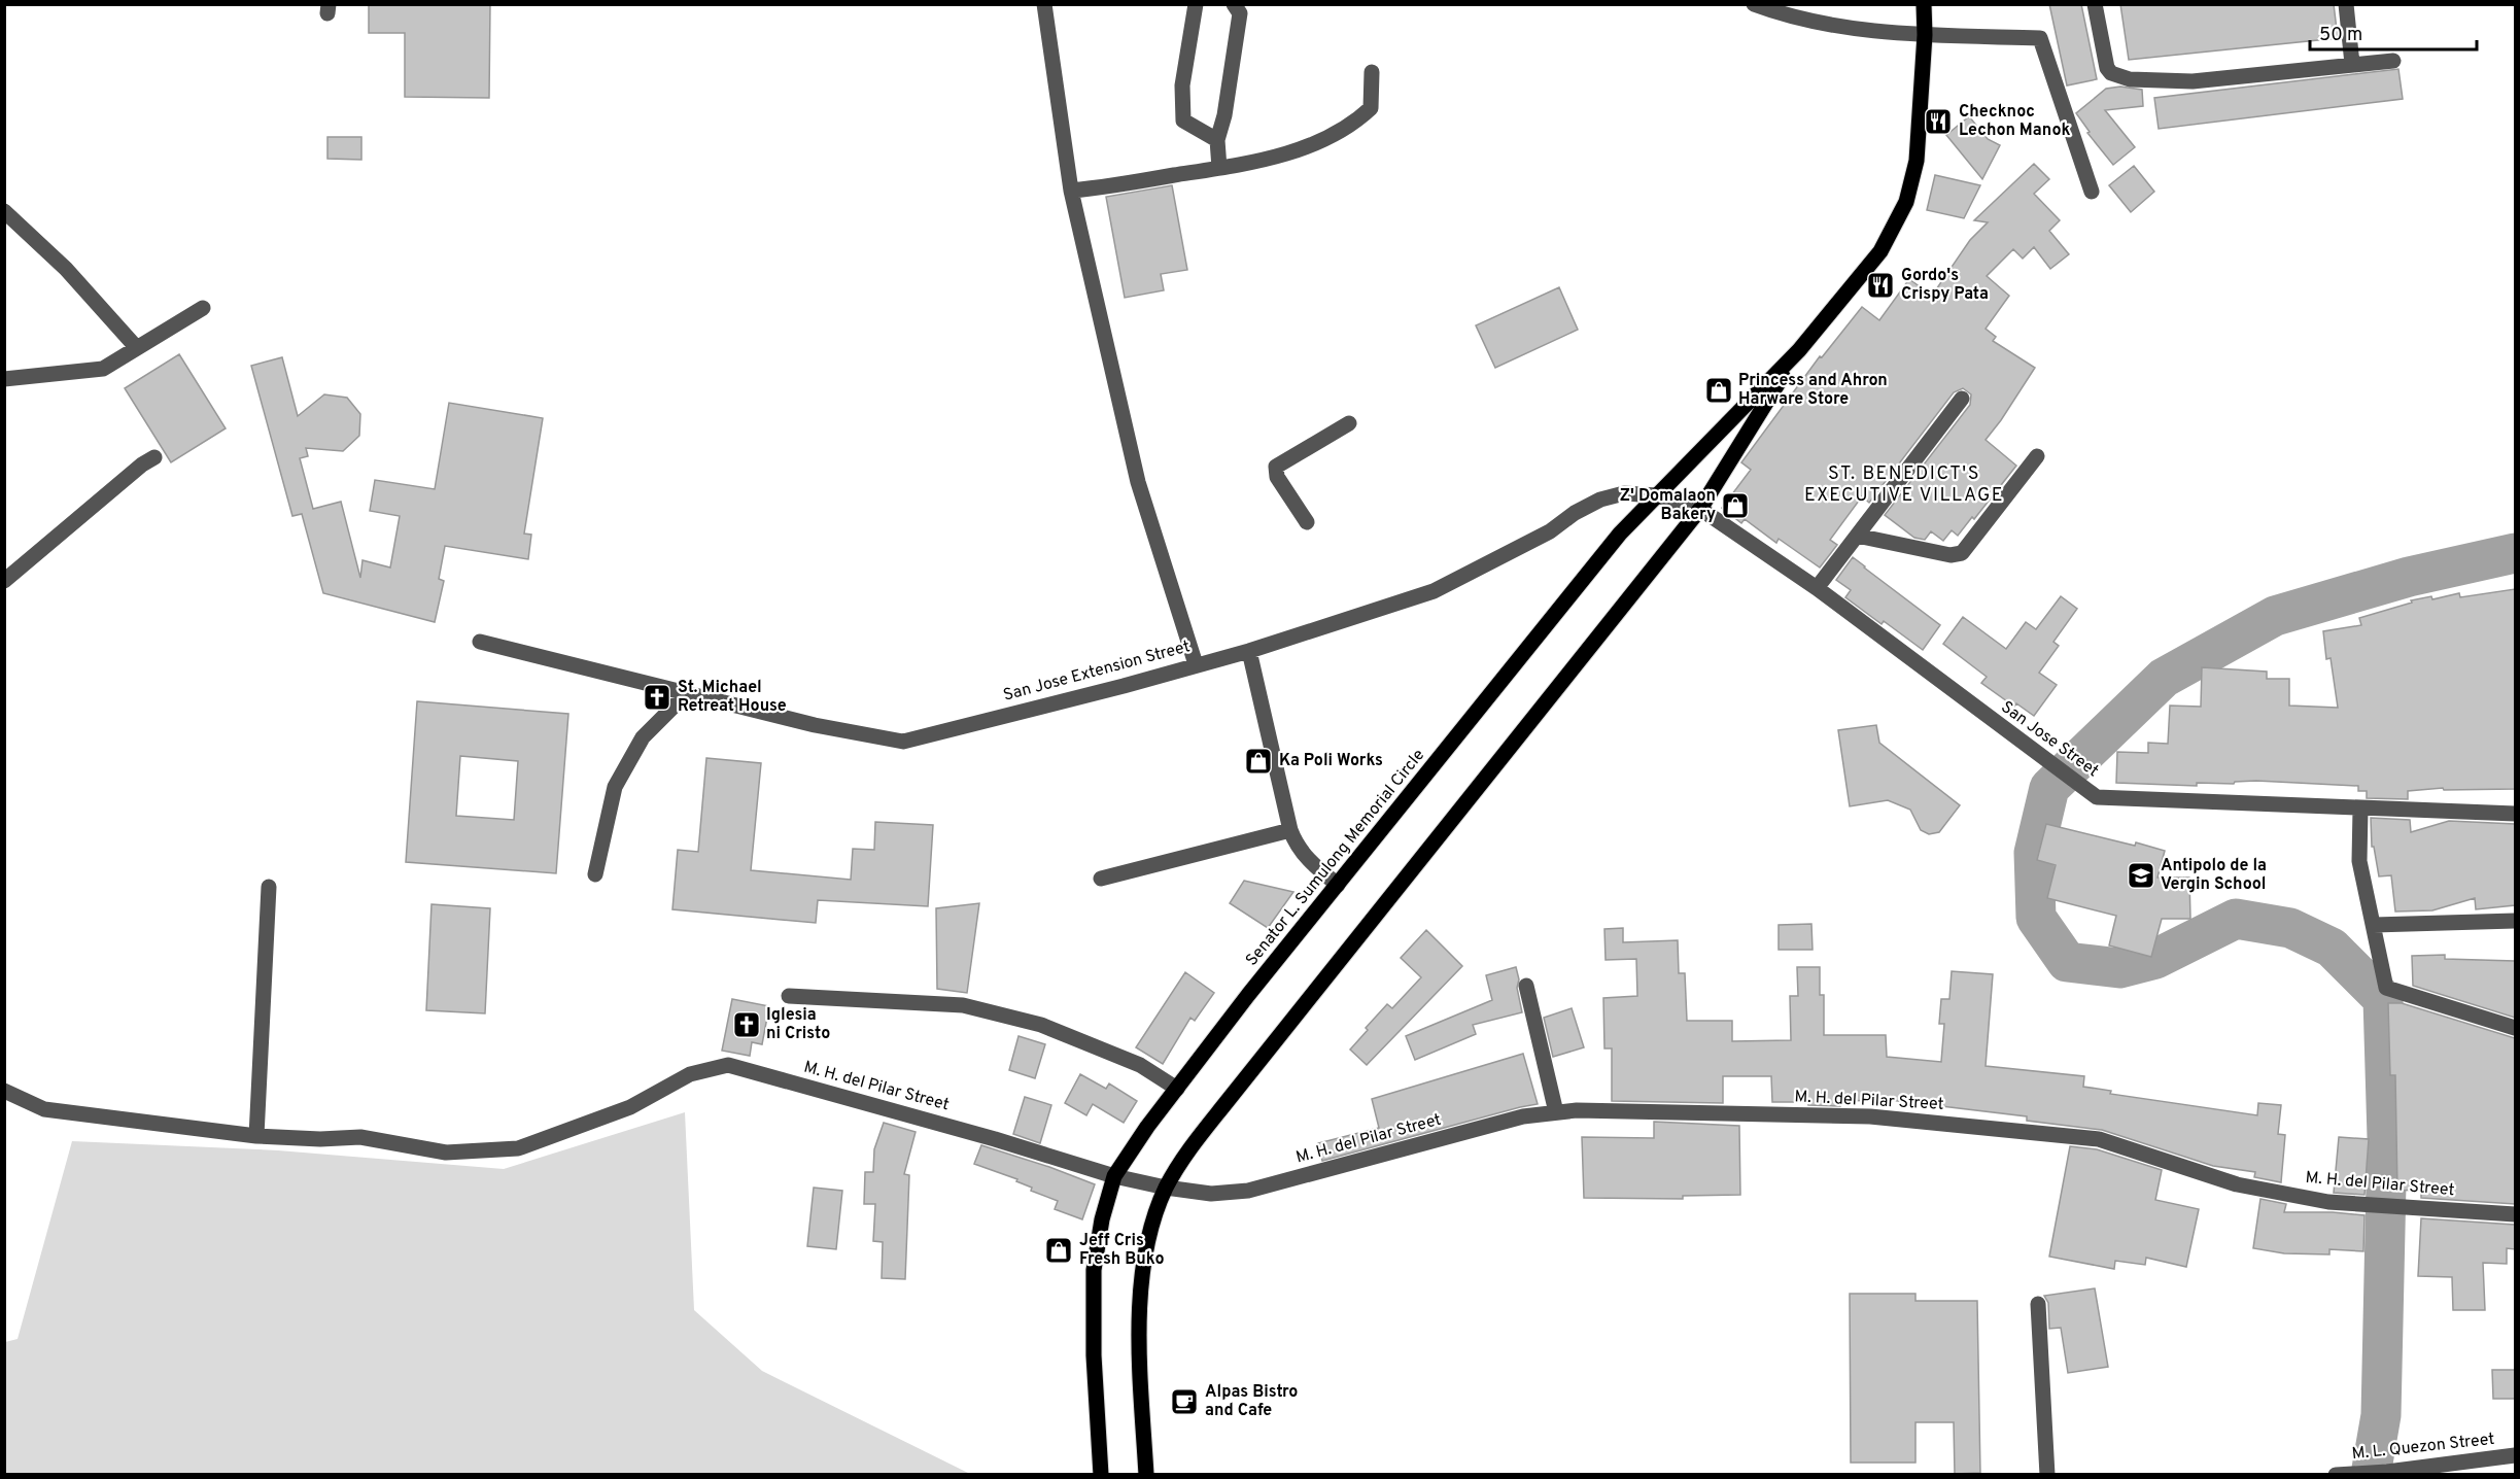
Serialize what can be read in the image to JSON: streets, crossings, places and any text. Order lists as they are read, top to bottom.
{
  "streets": {
    "main road": ["Senator L. Sumulong Memorial Circle"],
    "street": [
      "San Jose Extension Street",
      "San Jose Street",
      "M. H. del Pilar Street",
      "M. L. Quezon Street"
    ]
  },
  "crossings": [
    ["San Jose Extension Street", "San Jose Street"],
    ["San Jose Extension Street", "Senator L. Sumulong Memorial Circle"],
    ["San Jose Street", "Senator L. Sumulong Memorial Circle"],
    ["Senator L. Sumulong Memorial Circle", "M. H. del Pilar Street"]
  ],
  "districts": ["ST. BENEDICT'S EXECUTIVE VILLAGE"],
  "places": {
    "restaurant": ["Checknoc Lechon Manok", "Gordo's Crispy Pata"],
    "shop": [
      "Princess and Ahron Harware Store",
      "Z' Domalaon Bakery",
      "Ka Poli Works",
      "Jeff Cris Fresh Buko"
    ],
    "church": ["St. Michael Retreat House", "Iglesia ni Cristo"],
    "school or university": ["Antipolo de la Vergin School"],
    "cafe": ["Alpas Bistro and Cafe"]
  },
  "scale_bar": "50 m"
}
